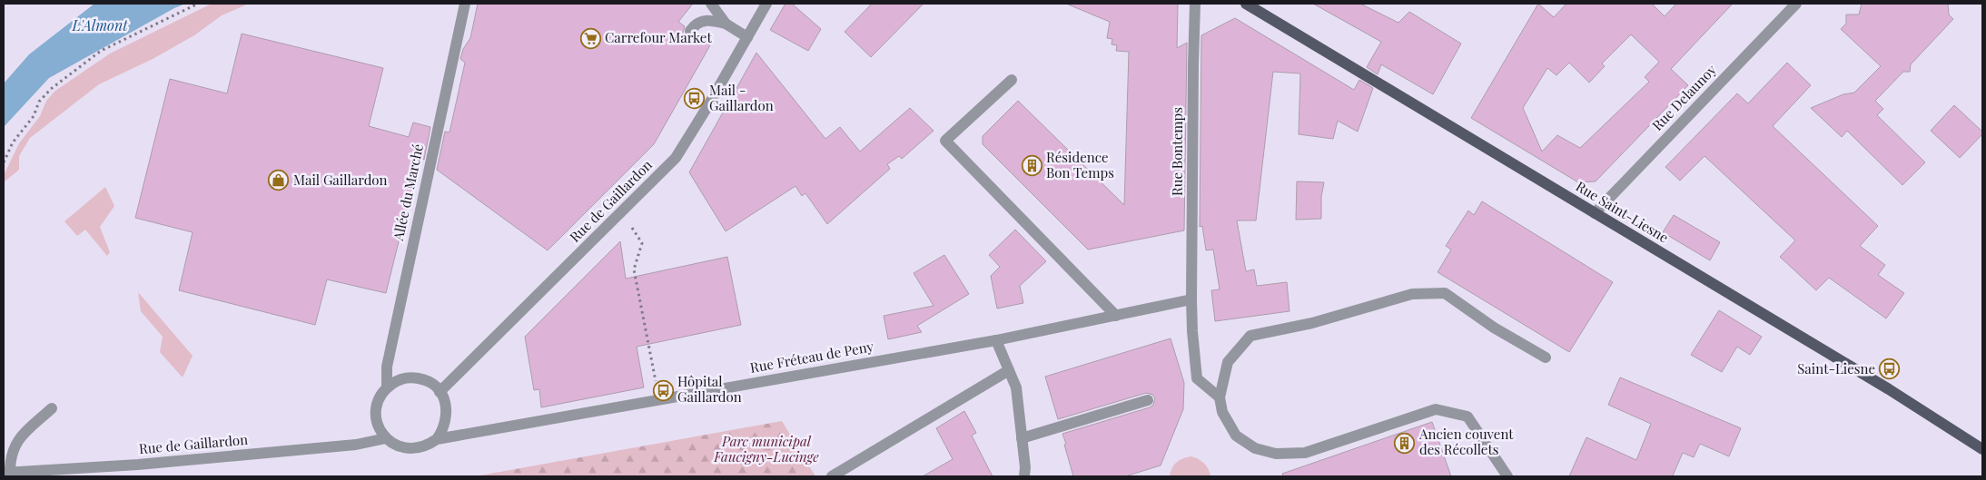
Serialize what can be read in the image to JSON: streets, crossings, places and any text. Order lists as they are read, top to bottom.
{
  "streets": {
    "main road": ["Rue Saint-Liesne"],
    "street": [
      "Rue Delaunoy",
      "Rue Bontemps",
      "Allée du Marché",
      "Rue de Gaillardon",
      "Rue Fréteau de Peny"
    ]
  },
  "crossings": [
    ["Rue Delaunoy", "Rue Saint-Liesne"],
    ["Rue Bontemps", "Rue Fréteau de Peny"],
    ["Allée du Marché", "Rue de Gaillardon"],
    ["Allée du Marché", "Rue Fréteau de Peny"],
    ["Rue de Gaillardon", "Rue Fréteau de Peny"]
  ],
  "water": ["L'Almont"],
  "parks": ["Parc municipal Faucigny-Lucinge"],
  "places": {
    "supermarket": ["Carrefour Market"],
    "bus stop": ["Mail - Gaillardon", "Saint-Liesne", "Hôpital Gaillardon"],
    "building": ["Résidence Bon Temps", "Ancien couvent des Récollets"],
    "shop": ["Mail Gaillardon"]
  }
}
